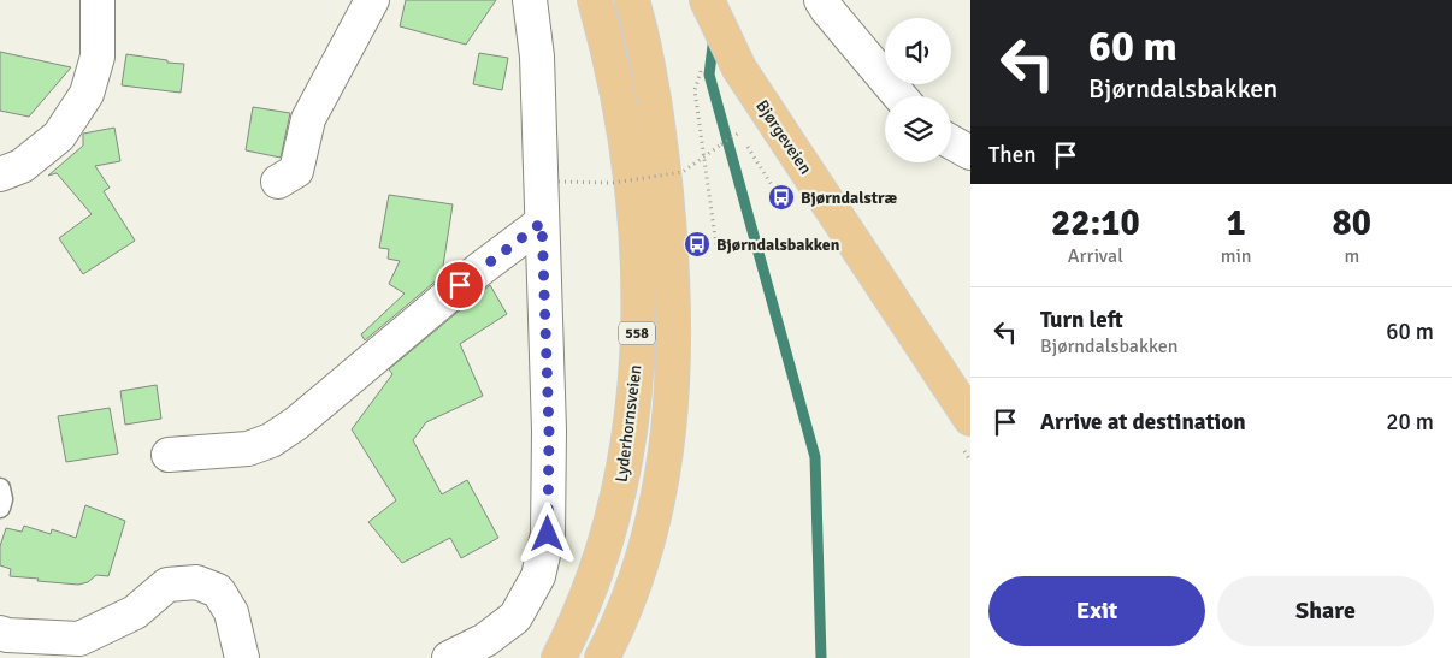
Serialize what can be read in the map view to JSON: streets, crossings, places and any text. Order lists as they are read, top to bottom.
{
  "streets": {
    "main road": ["Bjørgeveien", "558", "Lyderhornsveien"]
  },
  "places": {
    "bus stop": ["Bjørndalstræ", "Bjørndalsbakken"]
  },
  "page": {
    "turn": ["60 m", "Bjørndalsbakken"],
    "then": "Then",
    "eta": [
      "22:10",
      "Arrival",
      "1",
      "min",
      "80",
      "m"
    ],
    "list": [
      {
        "name": "Turn left",
        "note": "Bjørndalsbakken",
        "value": "60 m"
      },
      {
        "name": "Arrive at destination",
        "value": "20 m"
      }
    ],
    "buttons": ["Exit", "Share"]
  }
}
